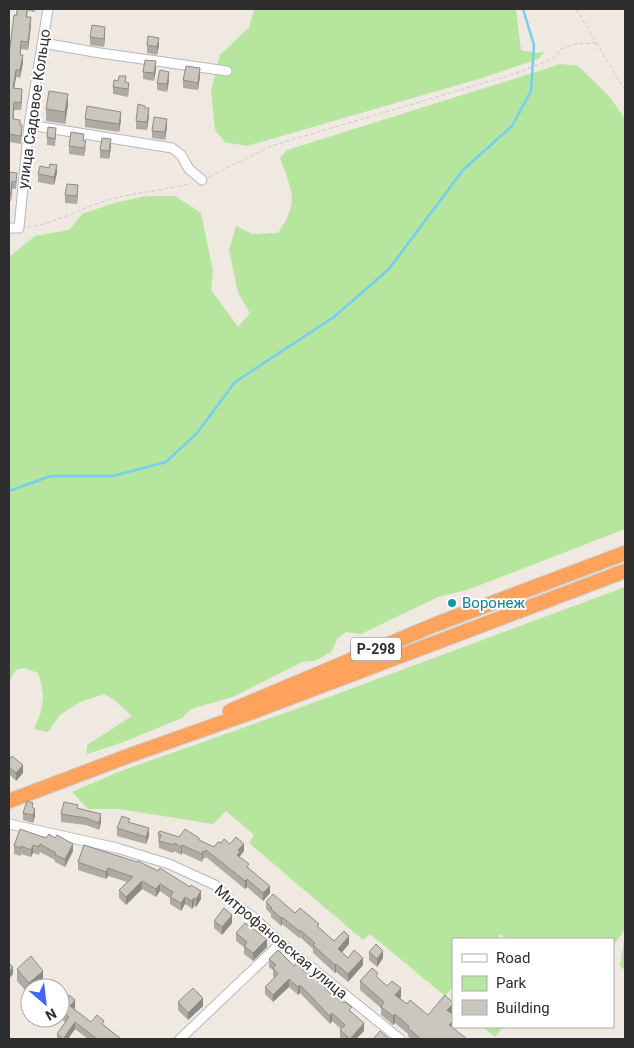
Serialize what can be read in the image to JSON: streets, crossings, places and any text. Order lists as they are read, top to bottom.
{
  "streets": {
    "highway": ["Р-298"],
    "street": ["улица Садовое Кольцо", "Митрофановская улица"]
  },
  "places": ["Воронеж"],
  "legend": ["Road", "Park", "Building"],
  "north": "bottom right"
}
